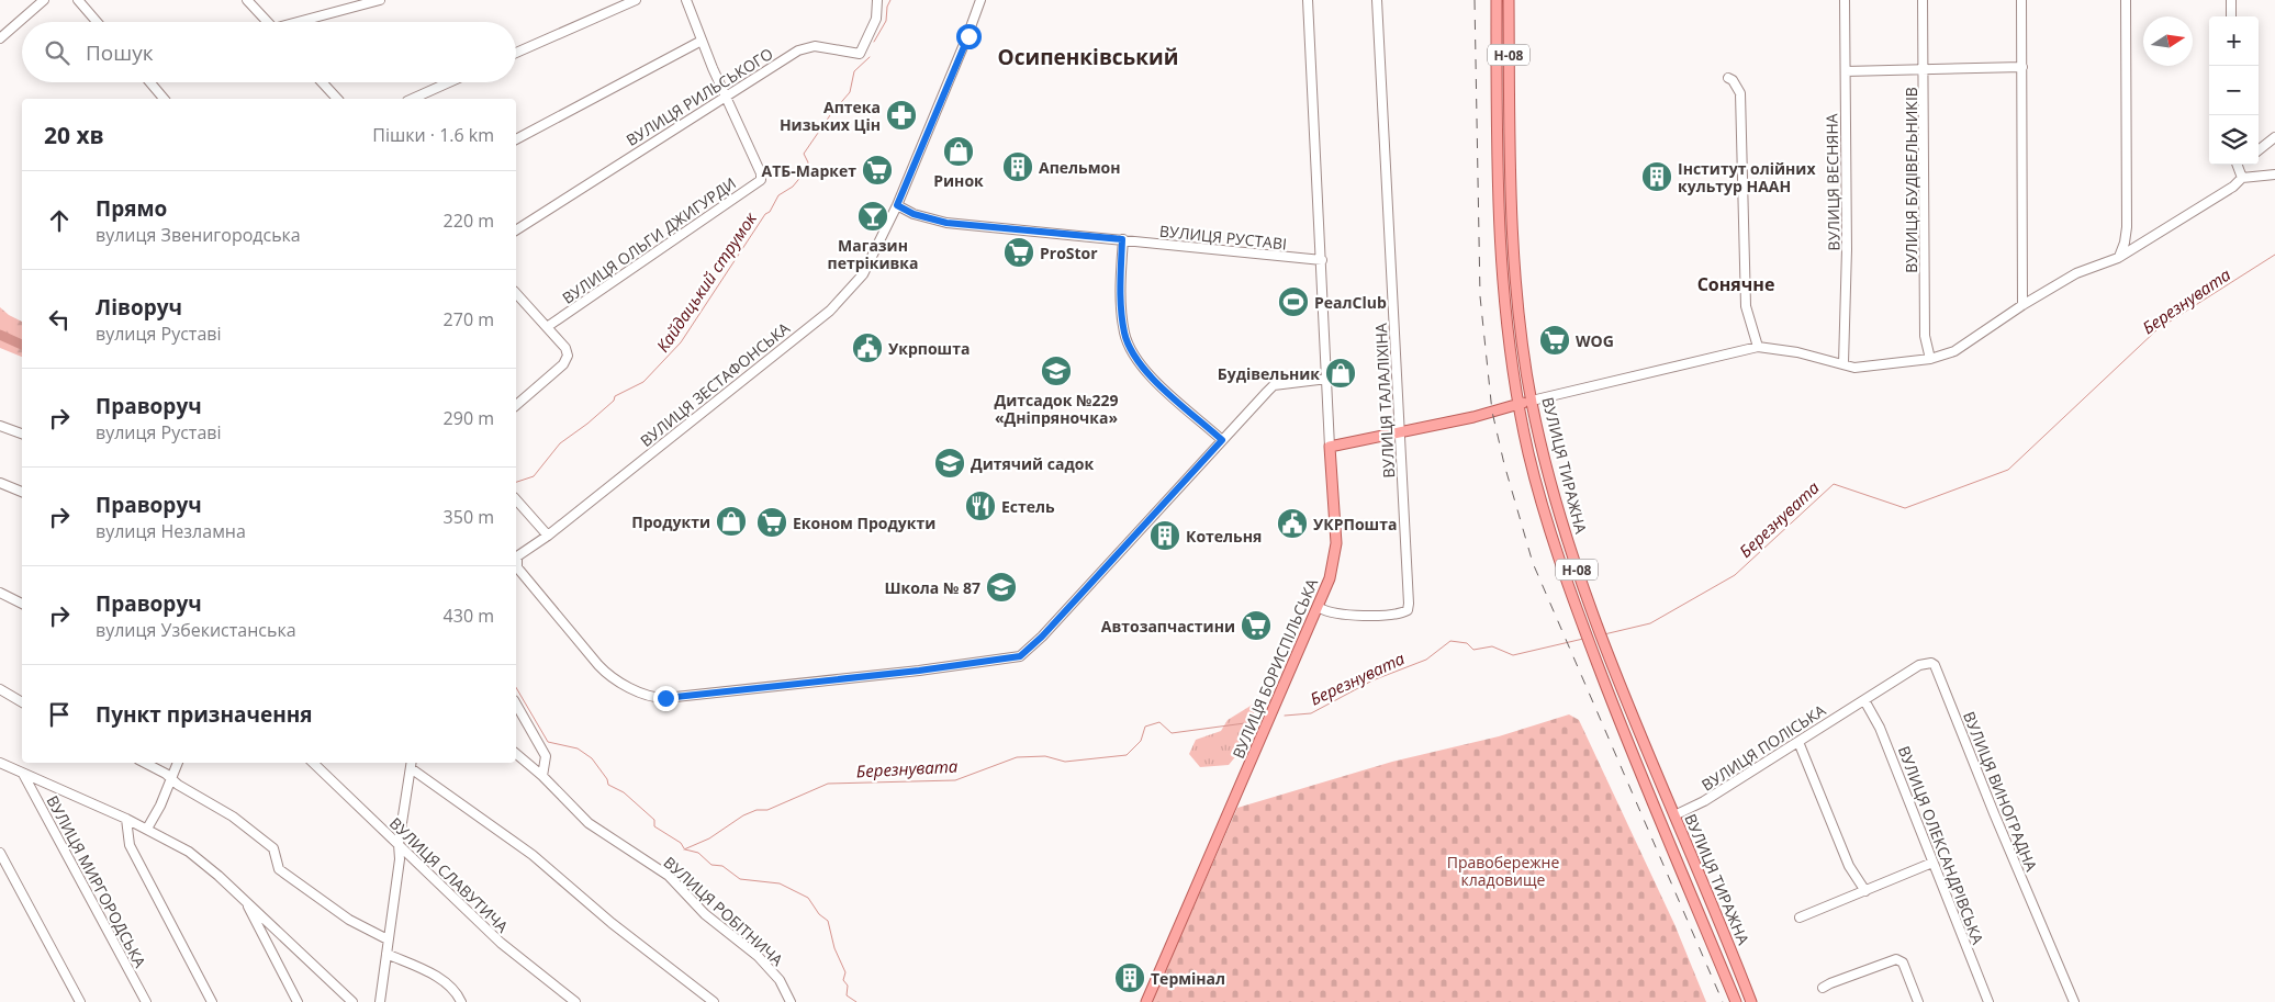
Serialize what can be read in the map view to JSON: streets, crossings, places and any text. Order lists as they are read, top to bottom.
{
  "streets": {
    "main road": ["Н-08", "ВУЛИЦЯ ТИРАЖНА", "ВУЛИЦЯ БОРИСПІЛЬСЬКА"],
    "street": [
      "ВУЛИЦЯ РИЛЬСЬКОГО",
      "ВУЛИЦЯ БУДІВЕЛЬНИКІВ",
      "ВУЛИЦЯ ВЕСНЯНА",
      "ВУЛИЦЯ РУСТАВІ",
      "ВУЛИЦЯ ОЛЬГИ ДЖИГУРДИ",
      "ВУЛИЦЯ ЗЕСТАФОНСЬКА",
      "ВУЛИЦЯ ТАЛАЛІХІНА",
      "ВУЛИЦЯ ПОЛІСЬКА",
      "ВУЛИЦЯ ВИНОГРАДНА",
      "ВУЛИЦЯ ОЛЕКСАНДРІВСЬКА",
      "ВУЛИЦЯ СЛАВУТИЧА",
      "ВУЛИЦЯ МИРГОРОДСЬКА",
      "ВУЛИЦЯ РОБІТНИЧА"
    ]
  },
  "crossings": [
    ["ВУЛИЦЯ РИЛЬСЬКОГО", "ВУЛИЦЯ ОЛЬГИ ДЖИГУРДИ"],
    ["ВУЛИЦЯ РУСТАВІ", "ВУЛИЦЯ ЗЕСТАФОНСЬКА"],
    ["ВУЛИЦЯ РУСТАВІ", "ВУЛИЦЯ БОРИСПІЛЬСЬКА"],
    ["ВУЛИЦЯ ТАЛАЛІХІНА", "ВУЛИЦЯ БОРИСПІЛЬСЬКА"],
    ["ВУЛИЦЯ ТИРАЖНА", "ВУЛИЦЯ ПОЛІСЬКА"],
    ["ВУЛИЦЯ ПОЛІСЬКА", "ВУЛИЦЯ ВИНОГРАДНА"],
    ["ВУЛИЦЯ ПОЛІСЬКА", "ВУЛИЦЯ ОЛЕКСАНДРІВСЬКА"],
    ["ВУЛИЦЯ ВИНОГРАДНА", "ВУЛИЦЯ ОЛЕКСАНДРІВСЬКА"]
  ],
  "districts": ["Осипенківський", "Сонячне"],
  "water": ["Кайдацький струмок", "Березнувата"],
  "parks": ["Правобережне кладовище"],
  "places": {
    "pharmacy": ["Аптека Низьких Цін"],
    "shop": ["Ринок", "Будівельник", "Продукти"],
    "building": [
      "Апельмон",
      "Інститут олійних культур НААН",
      "Котельня",
      "Термінал"
    ],
    "supermarket": [
      "АТБ-Маркет",
      "ProStor",
      "WOG",
      "Економ Продукти",
      "Автозапчастини"
    ],
    "bar": ["Магазин петрікивка"],
    "sports": ["РеалClub"],
    "public building": ["Укрпошта", "УКРПошта"],
    "school or university": ["Дитсадок №229 «Дніпряночка»", "Дитячий садок", "Школа № 87"],
    "restaurant": ["Естель"]
  },
  "north": "right",
  "page": {
    "map_buttons": ["+", "−"],
    "search": "Пошук",
    "heading": ["20 хв", "Пішки · 1.6 km"],
    "list": [
      ["Прямо", "вулиця Звенигородська", "220 m"],
      ["Ліворуч", "вулиця Руставі", "270 m"],
      ["Праворуч", "вулиця Руставі", "290 m"],
      ["Праворуч", "вулиця Незламна", "350 m"],
      ["Праворуч", "вулиця Узбекистанська", "430 m"],
      "Пункт призначення"
    ]
  }
}
